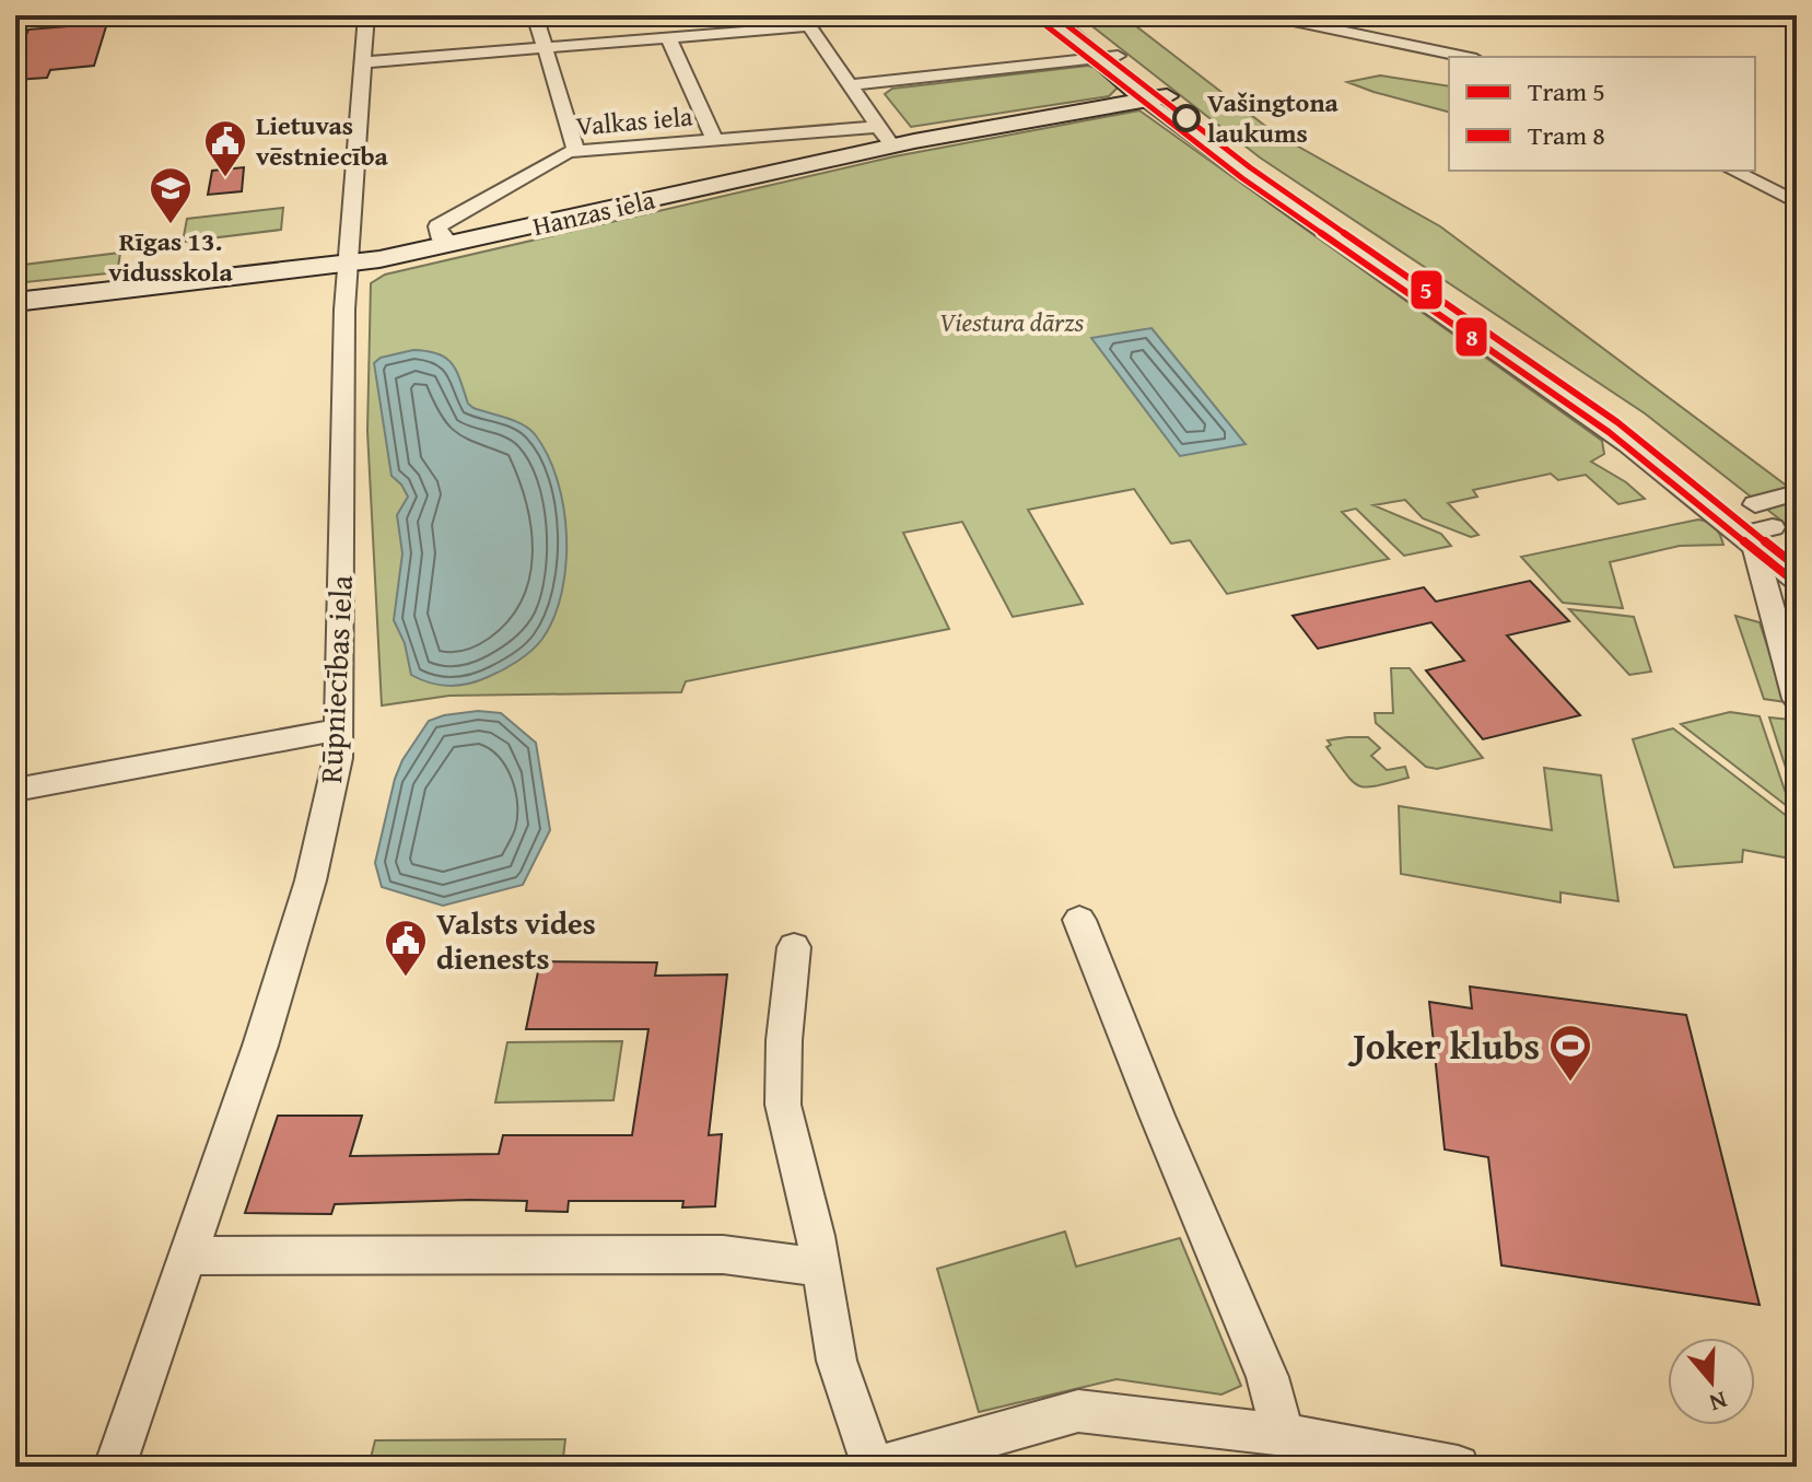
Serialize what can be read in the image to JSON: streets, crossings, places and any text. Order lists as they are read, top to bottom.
{
  "streets": {
    "main road": ["Hanzas iela"],
    "street": ["Valkas iela", "Rūpniecības iela"]
  },
  "crossings": [
    ["Valkas iela", "Hanzas iela"],
    ["Hanzas iela", "Rūpniecības iela"]
  ],
  "parks": ["Viestura dārzs"],
  "places": {
    "other": ["Vašingtona laukums"],
    "public building": ["Lietuvas vēstniecība", "Valsts vides dienests"],
    "school or university": ["Rīgas 13. vidusskola"],
    "sports": ["Joker klubs"]
  },
  "lines": ["tram line 5", "tram line 8"],
  "legend": ["Tram 5", "Tram 8"],
  "north": "bottom"
}
